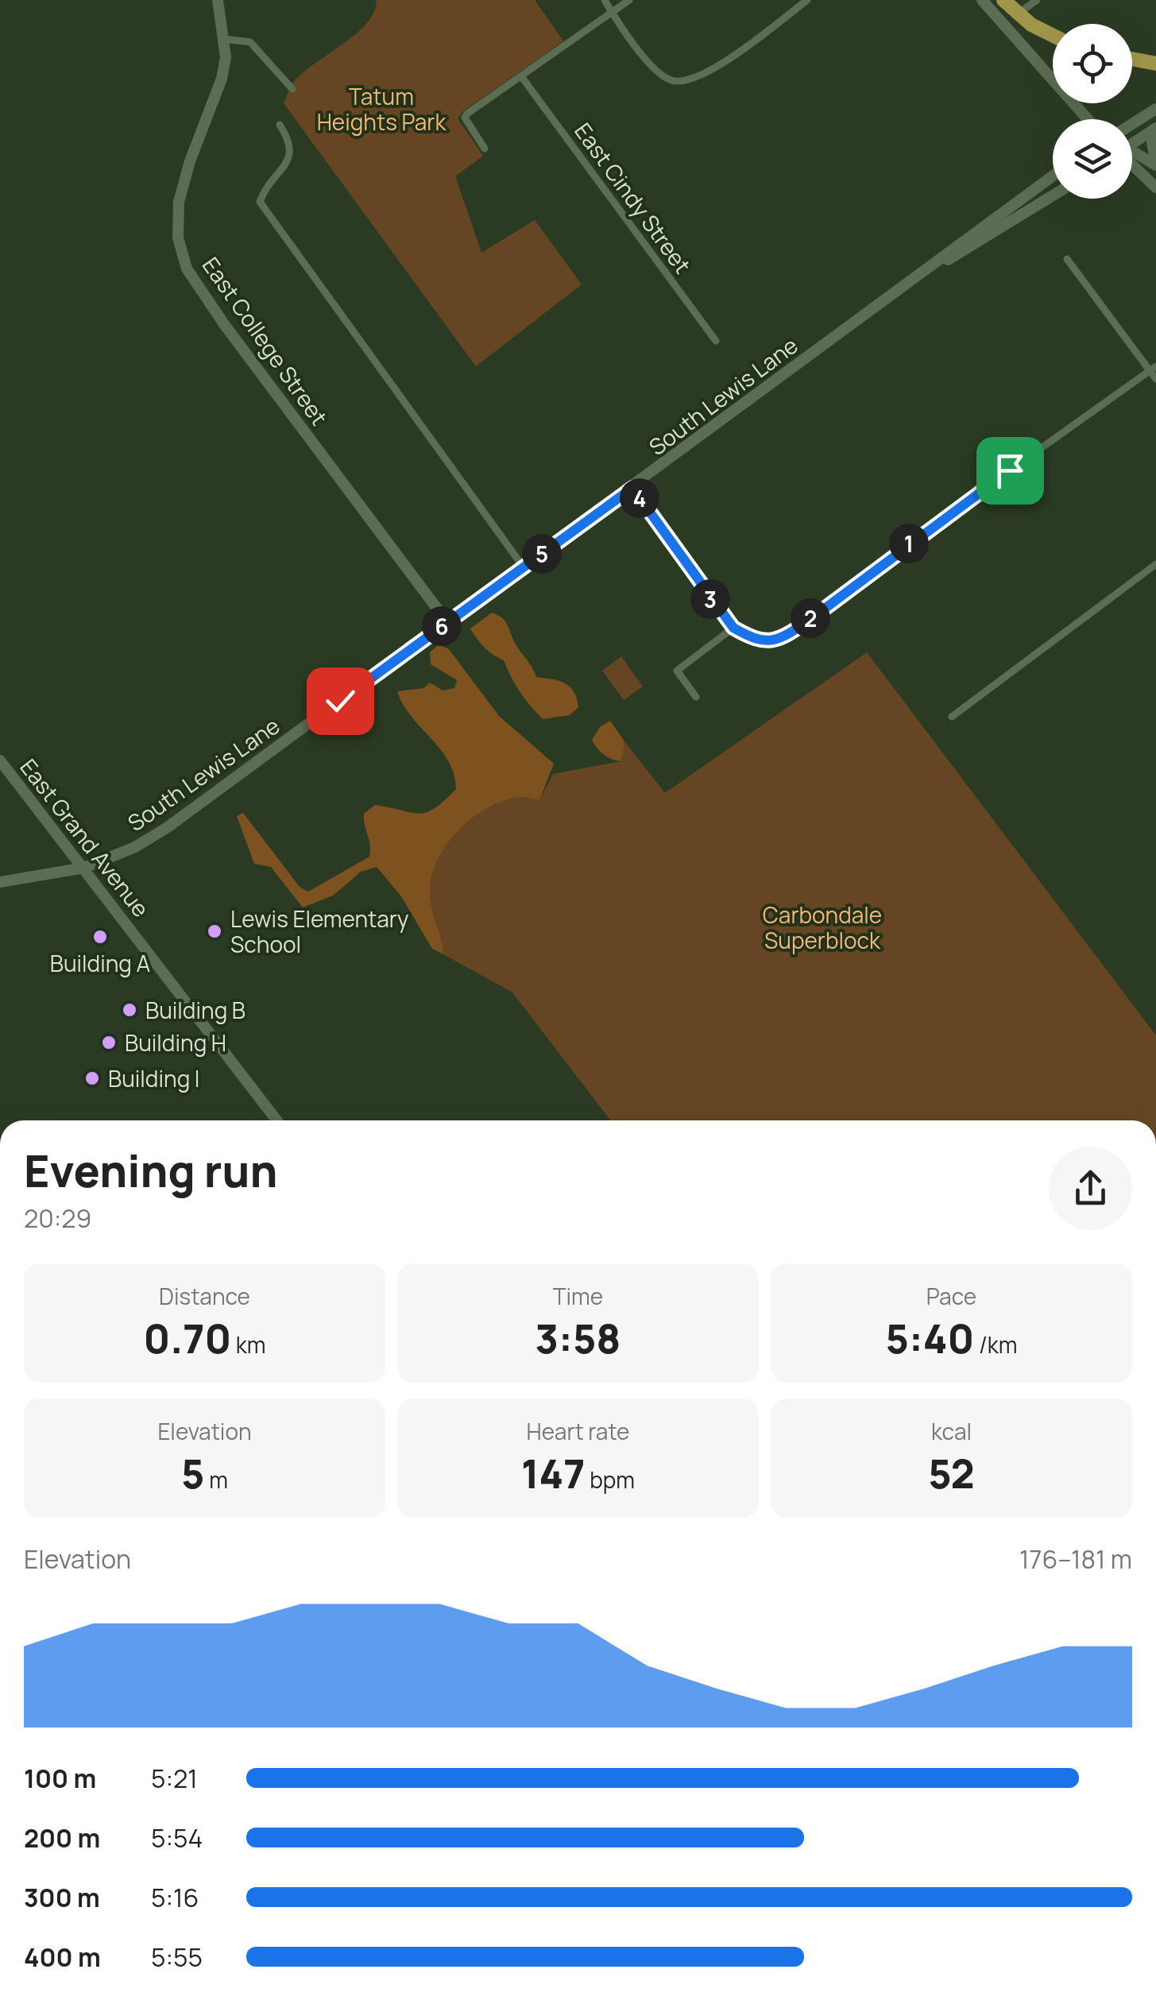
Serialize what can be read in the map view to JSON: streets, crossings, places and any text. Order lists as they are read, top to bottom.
{
  "streets": {
    "street": [
      "East Cindy Street",
      "East College Street",
      "South Lewis Lane",
      "East Grand Avenue"
    ]
  },
  "crossings": [
    ["East College Street", "South Lewis Lane"],
    ["South Lewis Lane", "East Grand Avenue"]
  ],
  "parks": ["Tatum Heights Park", "Carbondale Superblock"],
  "places": [
    "Lewis Elementary School",
    "Building A",
    "Building B",
    "Building H",
    "Building I"
  ],
  "page": {
    "pins": [
      "4",
      "1",
      "5",
      "3",
      "2",
      "6"
    ],
    "heading": ["Evening run", "20:29"],
    "stats": [
      ["Distance", "0.70 km"],
      ["Time", "3:58"],
      ["Pace", "5:40 /km"],
      ["Elevation", "5 m"],
      ["Heart rate", "147 bpm"],
      ["kcal", "52"]
    ],
    "chart": ["Elevation", "176–181 m"],
    "list": [
      {
        "name": "100 m",
        "note": "5:21"
      },
      {
        "name": "200 m",
        "note": "5:54"
      },
      {
        "name": "300 m",
        "note": "5:16"
      },
      {
        "name": "400 m",
        "note": "5:55"
      }
    ]
  }
}
